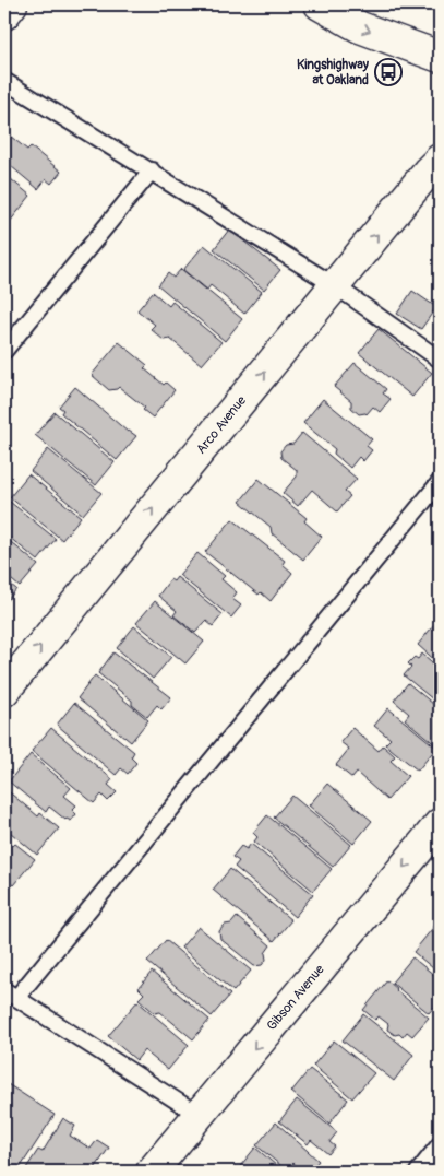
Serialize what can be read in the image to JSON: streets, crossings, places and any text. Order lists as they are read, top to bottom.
{
  "streets": {
    "street": ["Arco Avenue", "Gibson Avenue"]
  },
  "one_way": ["Arco Avenue", "Gibson Avenue"],
  "places": {
    "bus stop": ["Kingshighway at Oakland"]
  }
}
